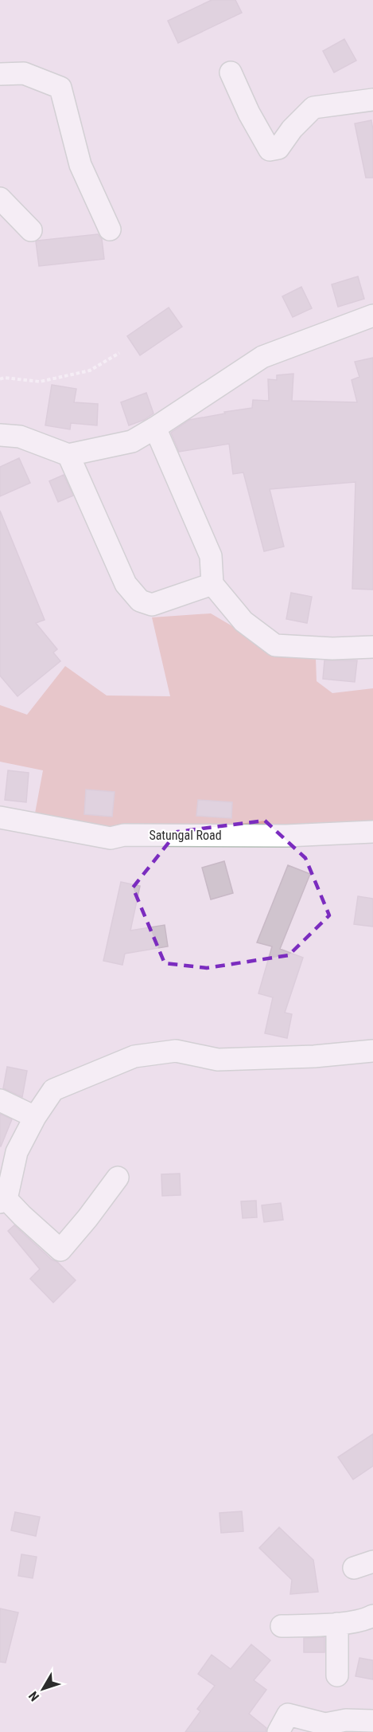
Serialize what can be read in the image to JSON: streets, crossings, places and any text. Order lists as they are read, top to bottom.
{
  "streets": {
    "street": ["Satungal Road"]
  },
  "north": "bottom left"
}
